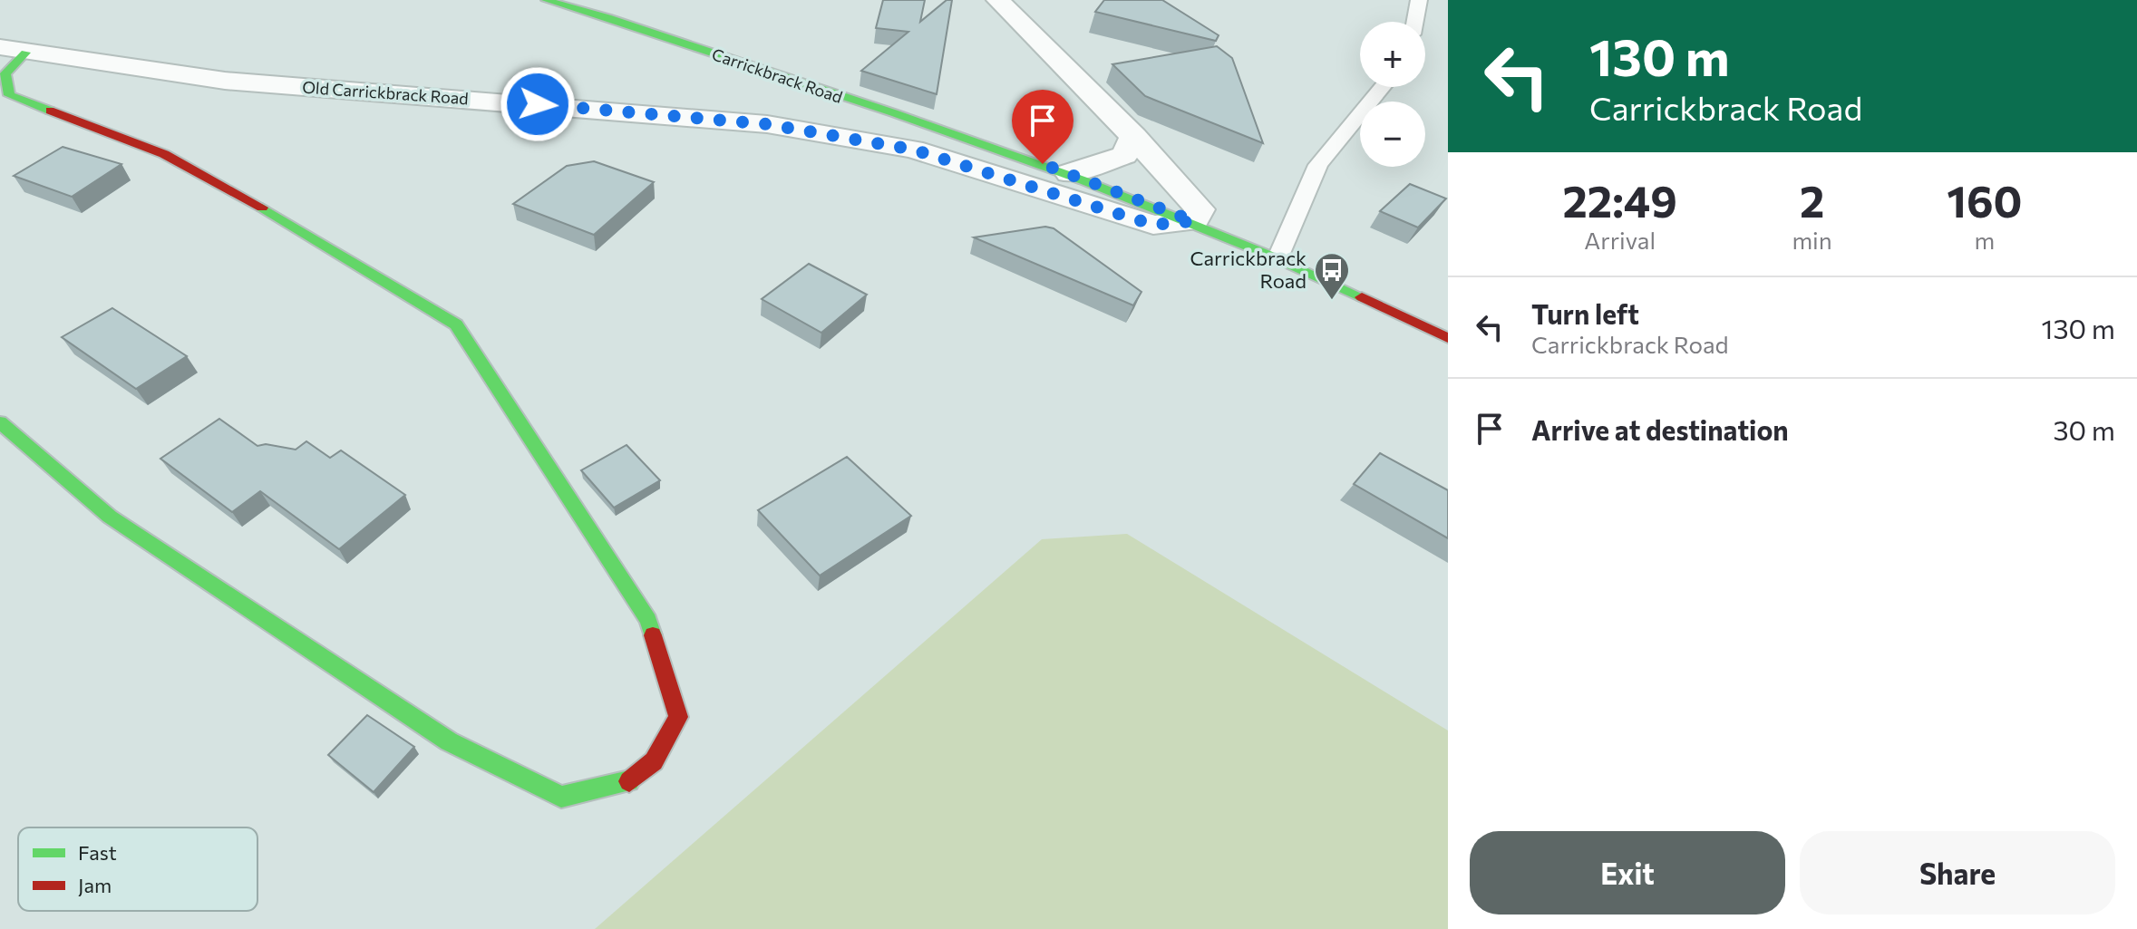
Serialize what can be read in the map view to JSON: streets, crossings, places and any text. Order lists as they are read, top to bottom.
{
  "streets": {
    "street": ["Carrickbrack Road", "Old Carrickbrack Road"]
  },
  "crossings": [
    ["Carrickbrack Road", "Old Carrickbrack Road"]
  ],
  "places": {
    "bus stop": ["Carrickbrack Road"]
  },
  "legend": ["Fast", "Jam"],
  "page": {
    "turn": ["130 m", "Carrickbrack Road"],
    "map_buttons": ["+", "−"],
    "eta": [
      "22:49",
      "Arrival",
      "2",
      "min",
      "160",
      "m"
    ],
    "list": [
      {
        "name": "Turn left",
        "note": "Carrickbrack Road",
        "value": "130 m"
      },
      {
        "name": "Arrive at destination",
        "value": "30 m"
      }
    ],
    "buttons": ["Exit", "Share"]
  }
}
